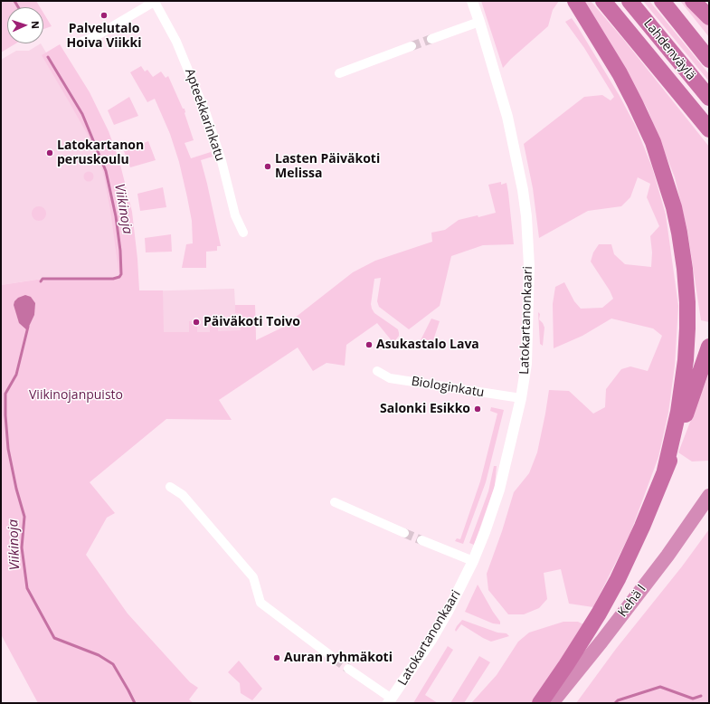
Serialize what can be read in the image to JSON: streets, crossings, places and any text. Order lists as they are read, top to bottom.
{
  "streets": {
    "highway": ["Lahdenväylä", "Kehä I"],
    "street": ["Apteekkarinkatu", "Latokartanonkaari", "Biologinkatu"]
  },
  "crossings": [
    ["Latokartanonkaari", "Biologinkatu"]
  ],
  "water": ["Viikinoja"],
  "parks": ["Viikinojanpuisto"],
  "places": [
    "Palvelutalo Hoiva Viikki",
    "Latokartanon peruskoulu",
    "Lasten Päiväkoti Melissa",
    "Päiväkoti Toivo",
    "Asukastalo Lava",
    "Salonki Esikko",
    "Auran ryhmäkoti"
  ],
  "north": "right"
}
